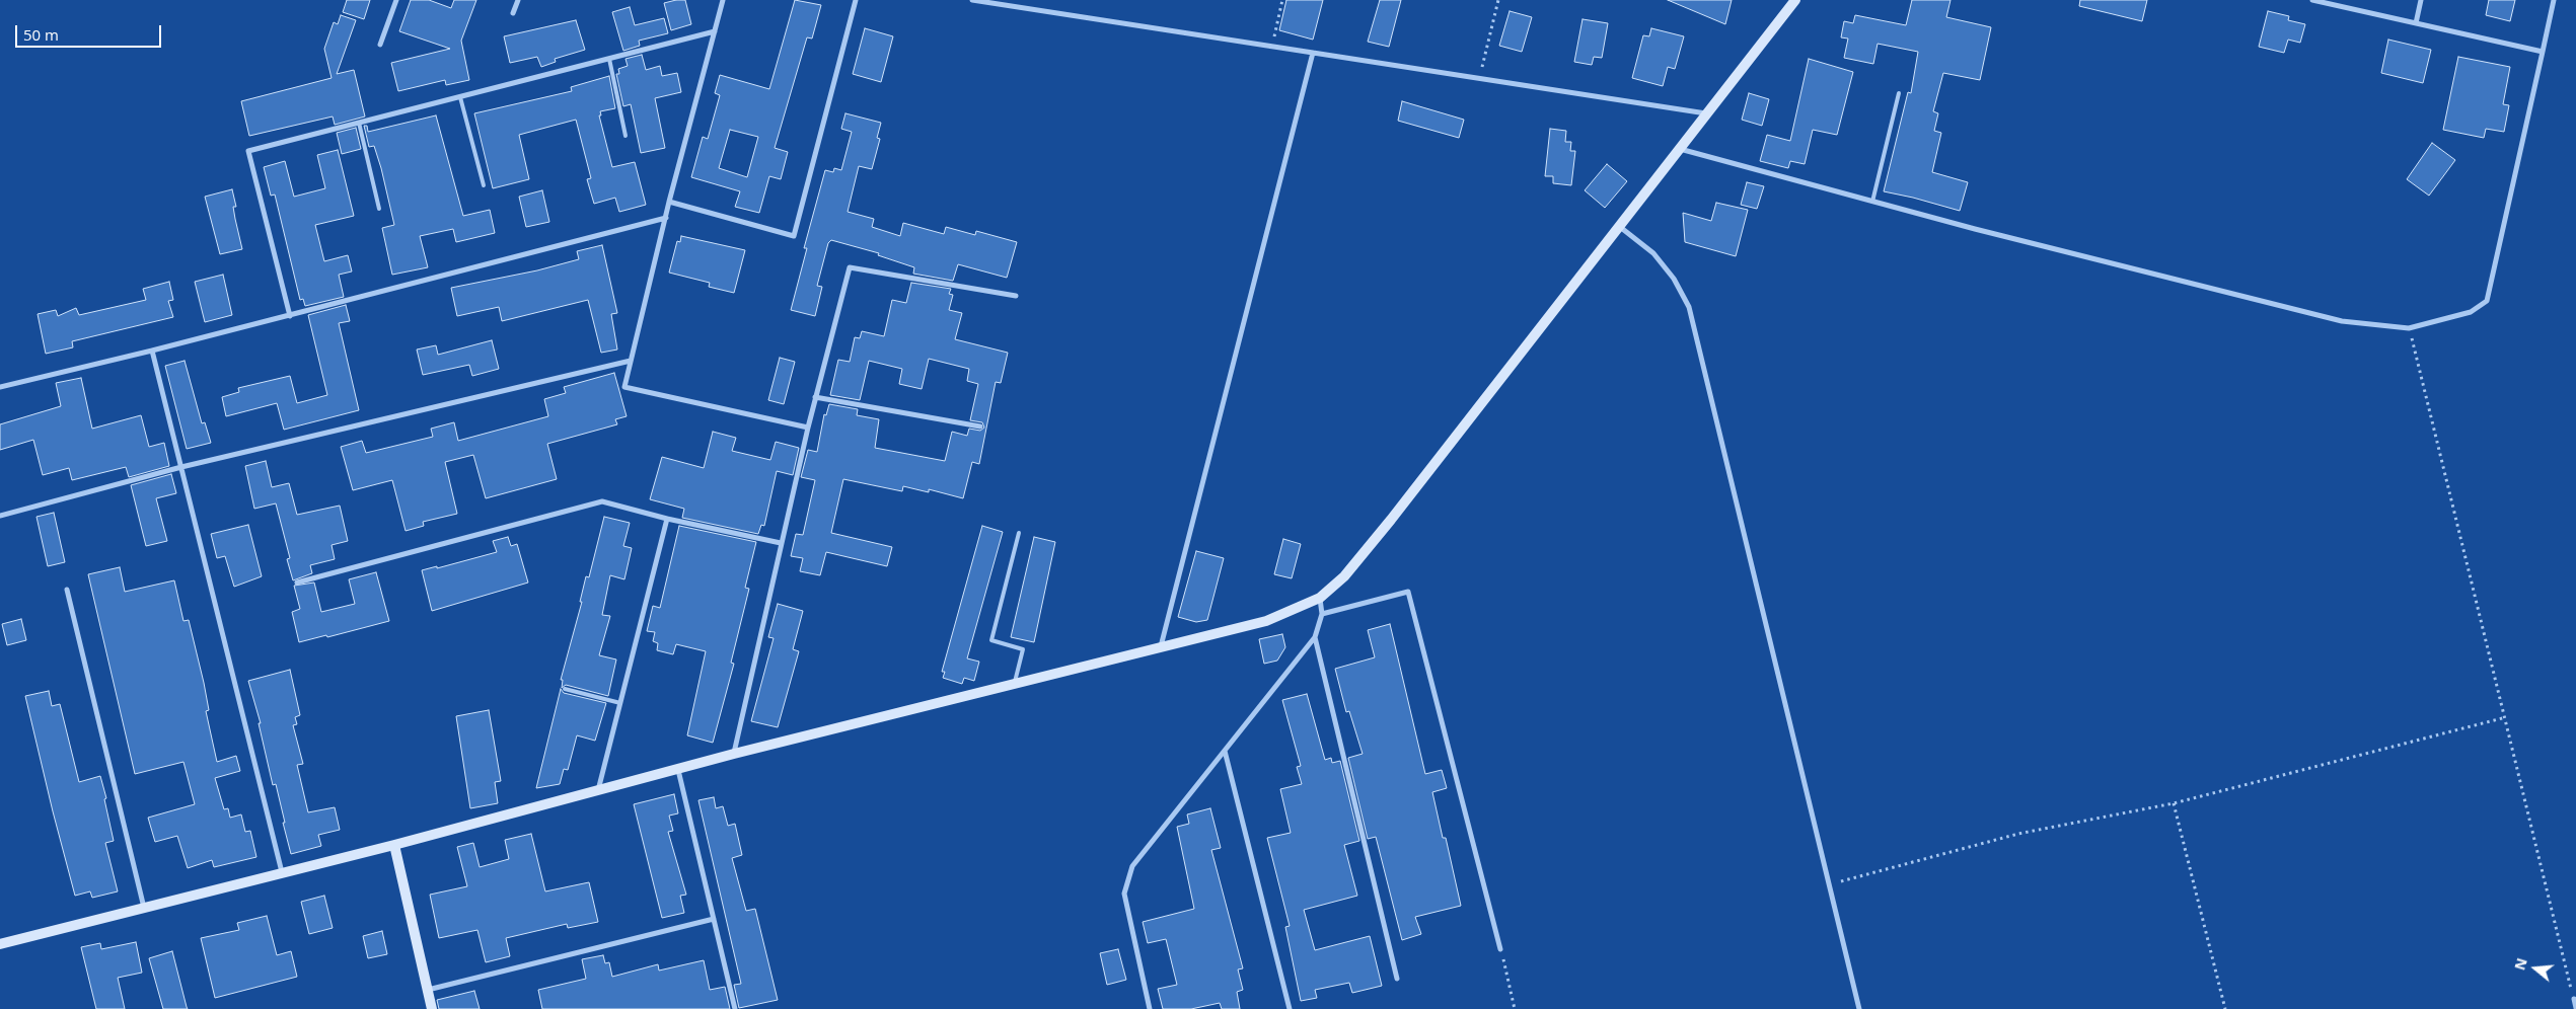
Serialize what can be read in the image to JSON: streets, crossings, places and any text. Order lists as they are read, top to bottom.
{
  "scale_bar": "50 m",
  "north": "left"
}
